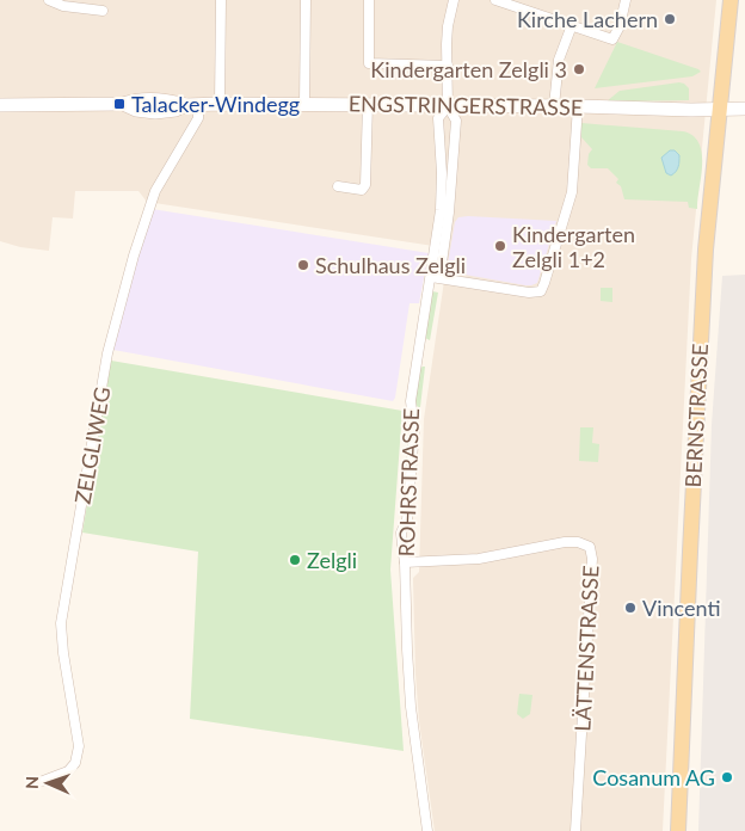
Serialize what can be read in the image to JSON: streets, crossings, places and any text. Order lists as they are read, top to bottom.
{
  "streets": {
    "main road": ["ENGSTRINGERSTRASSE", "BERNSTRASSE"],
    "street": ["ZELGLIWEG", "ROHRSTRASSE", "LÄTTENSTRASSE"]
  },
  "crossings": [
    ["ENGSTRINGERSTRASSE", "BERNSTRASSE"],
    ["ENGSTRINGERSTRASSE", "ZELGLIWEG"],
    ["ENGSTRINGERSTRASSE", "ROHRSTRASSE"],
    ["ROHRSTRASSE", "LÄTTENSTRASSE"]
  ],
  "places": {
    "other": [
      "Kirche Lachern",
      "Kindergarten Zelgli 3",
      "Kindergarten Zelgli 1+2",
      "Schulhaus Zelgli",
      "Zelgli",
      "Vincenti",
      "Cosanum AG"
    ],
    "transit": ["Talacker-Windegg"]
  },
  "north": "left"
}
